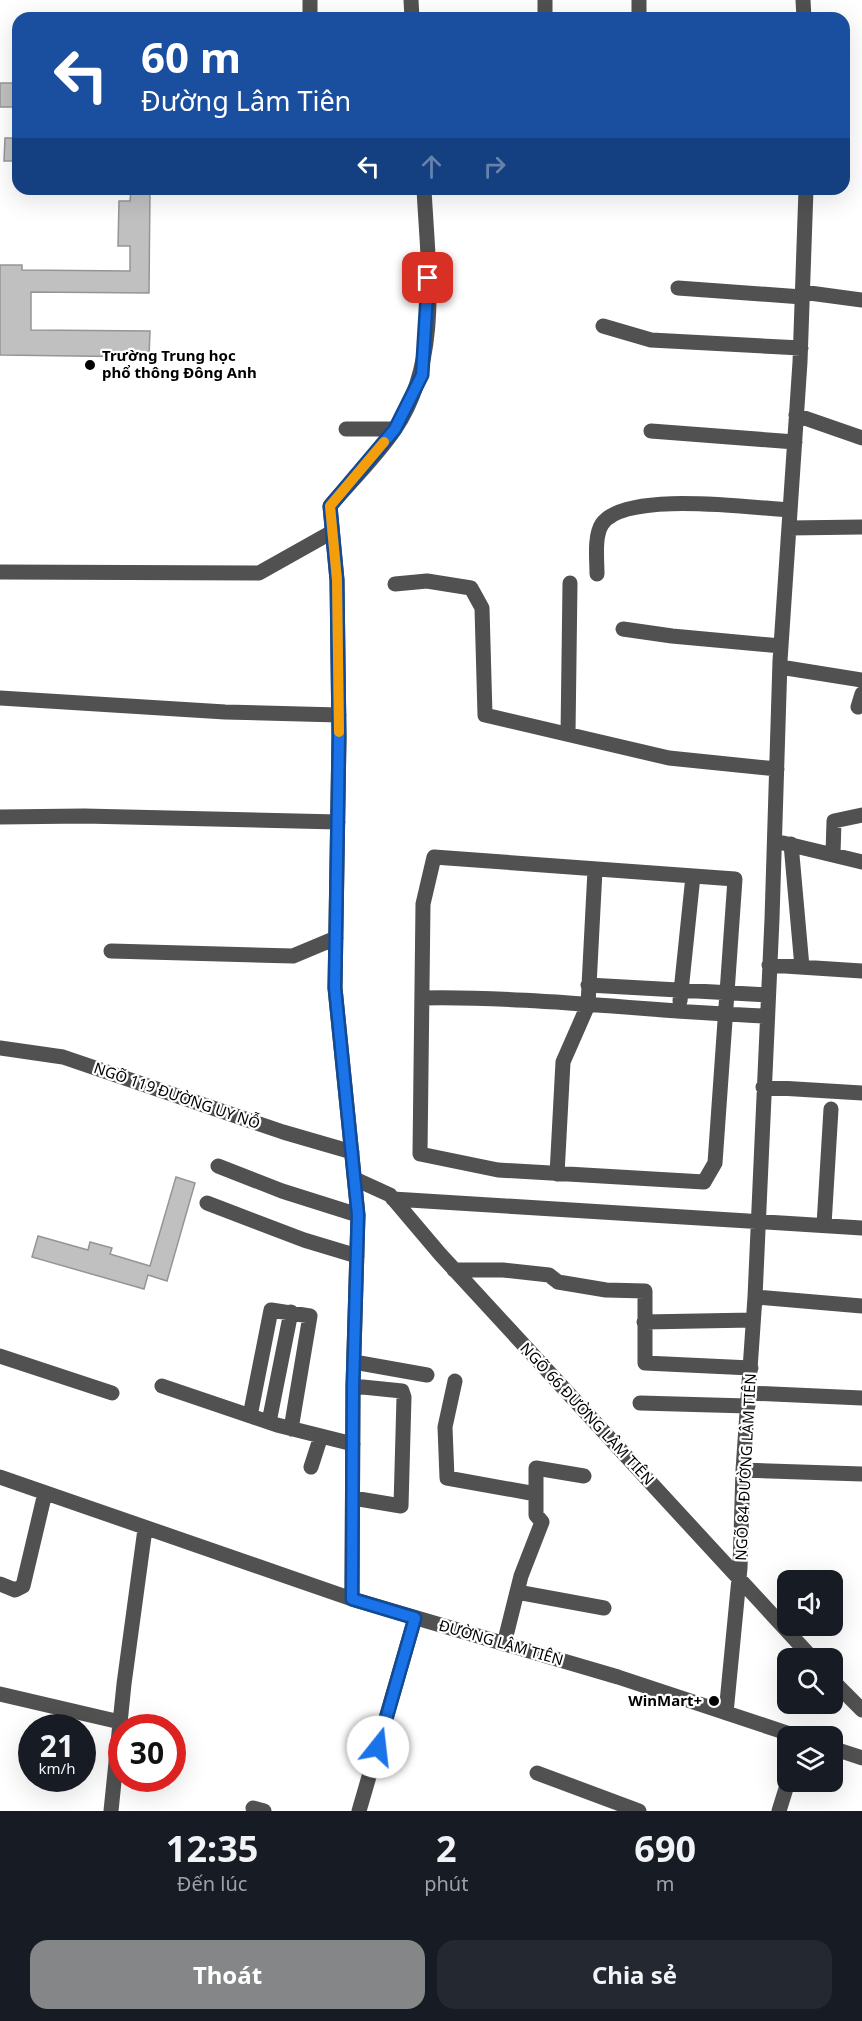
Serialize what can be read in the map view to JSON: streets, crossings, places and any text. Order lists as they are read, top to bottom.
{
  "streets": {
    "street": [
      "NGÕ 119 ĐƯỜNG UY NỖ",
      "NGÕ 66 ĐƯỜNG LÂM TIÊN",
      "NGÕ 84 ĐƯỜNG LÂM TIÊN",
      "ĐƯỜNG LÂM TIÊN"
    ]
  },
  "crossings": [
    ["NGÕ 66 ĐƯỜNG LÂM TIÊN", "NGÕ 84 ĐƯỜNG LÂM TIÊN"],
    ["NGÕ 84 ĐƯỜNG LÂM TIÊN", "ĐƯỜNG LÂM TIÊN"]
  ],
  "places": ["Trường Trung học phổ thông Đông Anh", "WinMart+"],
  "page": {
    "turn": ["60 m", "Đường Lâm Tiên"],
    "speed": "21 km/h",
    "limit": "30",
    "eta": [
      "12:35",
      "Đến lúc",
      "2",
      "phút",
      "690",
      "m"
    ],
    "buttons": ["Thoát", "Chia sẻ"]
  }
}
